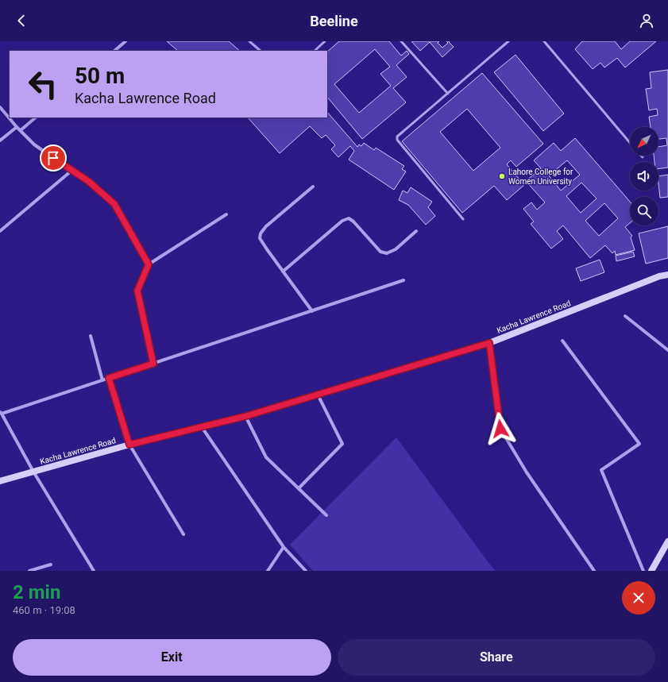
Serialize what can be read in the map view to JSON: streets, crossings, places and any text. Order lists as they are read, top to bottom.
{
  "streets": {
    "street": ["Kacha Lawrence Road"]
  },
  "places": ["Lahore College for Women University"],
  "north": "bottom left",
  "page": {
    "header": "Beeline",
    "turn": ["50 m", "Kacha Lawrence Road"],
    "heading": ["2 min", "460 m · 19:08"],
    "buttons": ["Exit", "Share"]
  }
}
